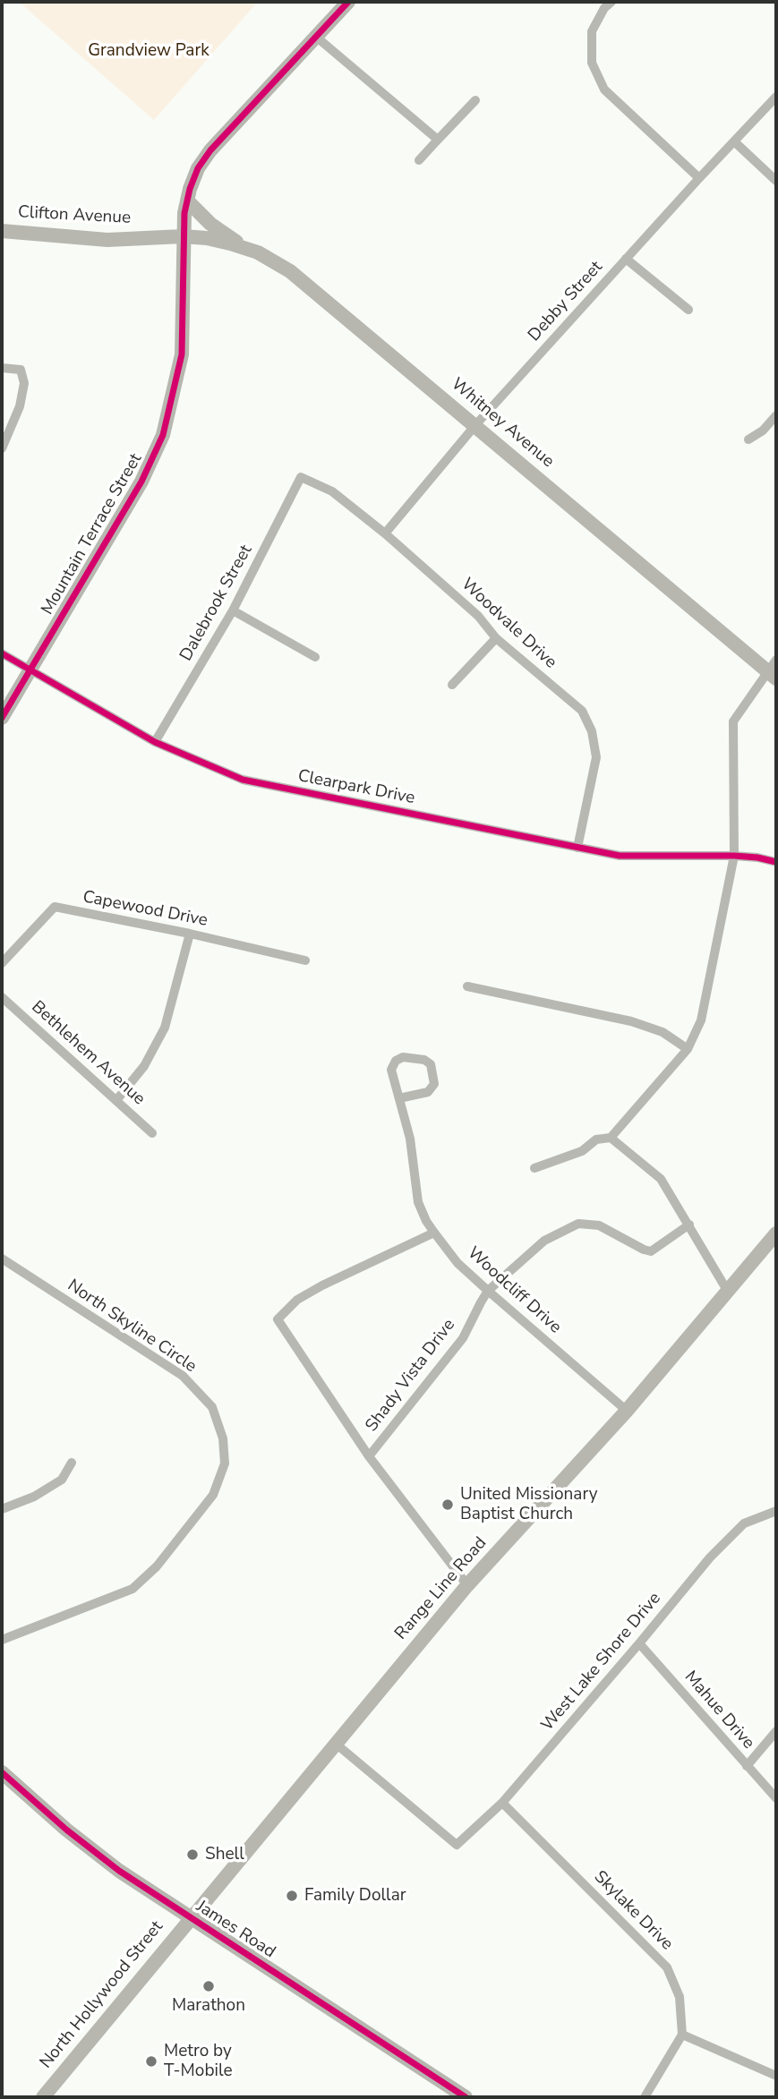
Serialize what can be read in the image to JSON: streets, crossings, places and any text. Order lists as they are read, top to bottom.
{
  "streets": {
    "main road": [
      "Clifton Avenue",
      "Whitney Avenue",
      "Mountain Terrace Street",
      "Range Line Road",
      "James Road",
      "North Hollywood Street"
    ],
    "street": [
      "Debby Street",
      "Dalebrook Street",
      "Woodvale Drive",
      "Clearpark Drive",
      "Capewood Drive",
      "Bethlehem Avenue",
      "Woodcliff Drive",
      "North Skyline Circle",
      "Shady Vista Drive",
      "West Lake Shore Drive",
      "Mahue Drive",
      "Skylake Drive"
    ]
  },
  "crossings": [
    ["Clifton Avenue", "Whitney Avenue"],
    ["Clifton Avenue", "Mountain Terrace Street"],
    ["Debby Street", "Whitney Avenue"],
    ["Debby Street", "Woodvale Drive"],
    ["Whitney Avenue", "Mountain Terrace Street"],
    ["Mountain Terrace Street", "Clearpark Drive"],
    ["Dalebrook Street", "Woodvale Drive"],
    ["Dalebrook Street", "Clearpark Drive"],
    ["Woodvale Drive", "Clearpark Drive"],
    ["Woodcliff Drive", "Shady Vista Drive"],
    ["Woodcliff Drive", "Range Line Road"],
    ["Range Line Road", "West Lake Shore Drive"],
    ["Range Line Road", "James Road"],
    ["Range Line Road", "North Hollywood Street"],
    ["West Lake Shore Drive", "Mahue Drive"],
    ["West Lake Shore Drive", "Skylake Drive"],
    ["James Road", "North Hollywood Street"]
  ],
  "parks": ["Grandview Park"],
  "places": [
    "United Missionary Baptist Church",
    "Shell",
    "Family Dollar",
    "Marathon",
    "Metro by T-Mobile"
  ]
}
